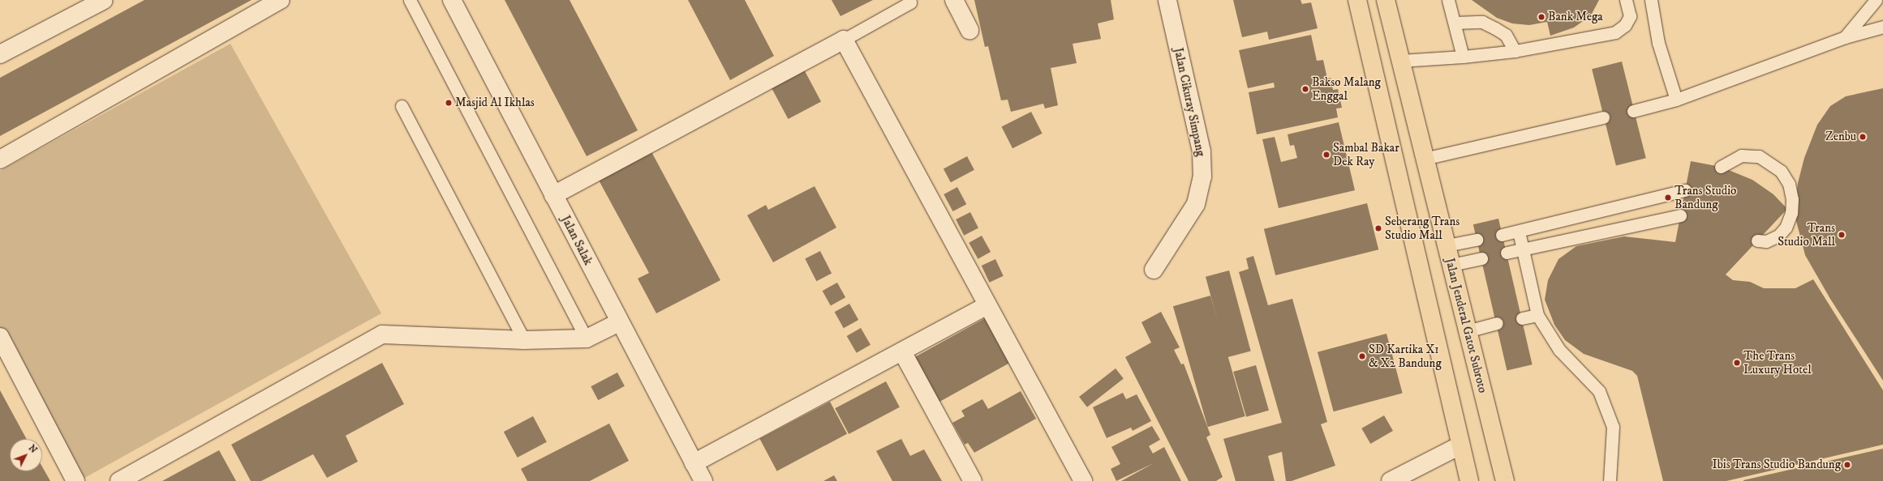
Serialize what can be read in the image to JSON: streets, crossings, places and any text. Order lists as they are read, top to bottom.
{
  "streets": {
    "main road": ["Jalan Jenderal Gatot Subroto"],
    "street": ["Jalan Cikuray Simpang", "Jalan Salak"]
  },
  "places": [
    "Bank Mega",
    "Bakso Malang Enggal",
    "Masjid Al Ikhlas",
    "Zenbu",
    "Sambal Bakar Dek Ray",
    "Trans Studio Bandung",
    "Seberang Trans Studio Mall",
    "Trans Studio Mall",
    "SD Kartika X1 & X2 Bandung",
    "The Trans Luxury Hotel",
    "Ibis Trans Studio Bandung"
  ],
  "north": "top right"
}
